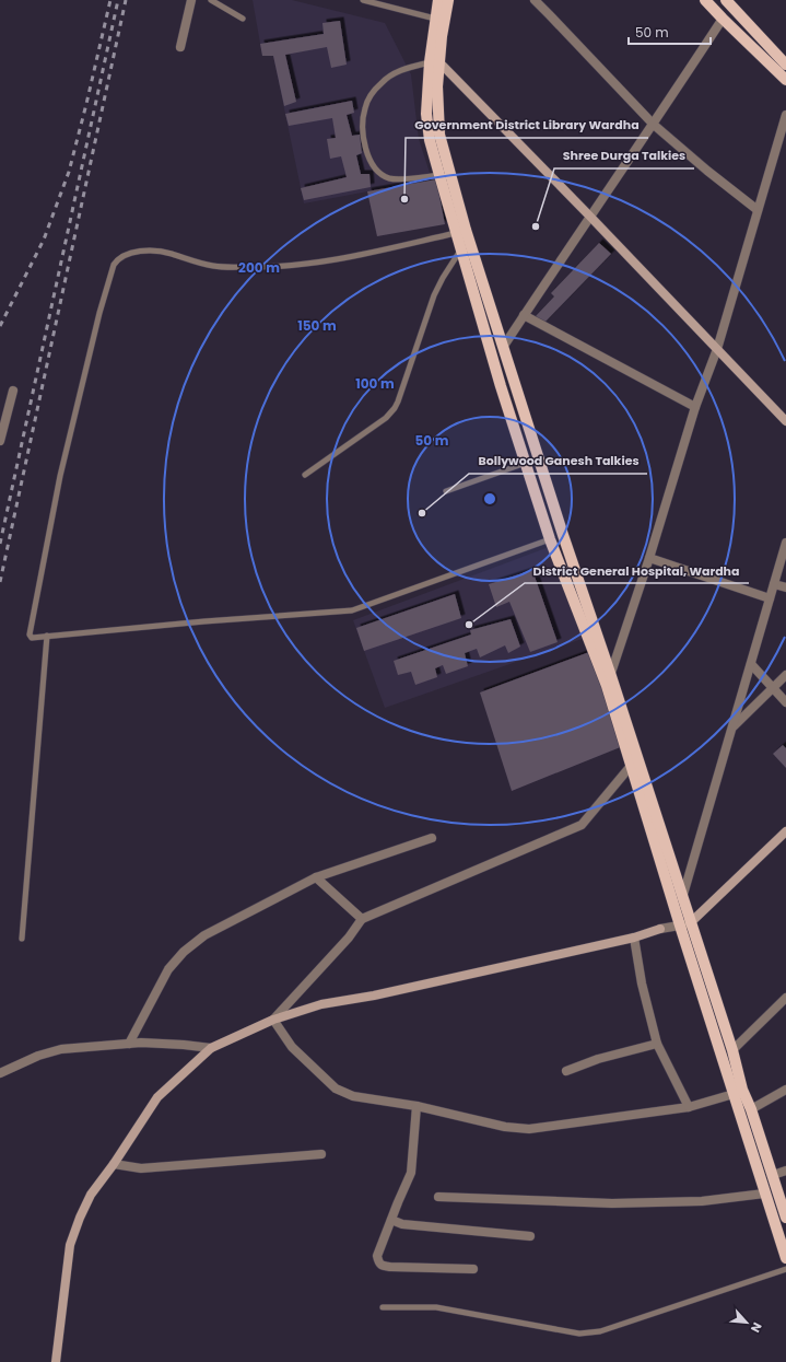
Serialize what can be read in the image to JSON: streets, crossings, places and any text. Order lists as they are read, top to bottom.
{
  "places": [
    "Government District Library Wardha",
    "Shree Durga Talkies",
    "Bollywood Ganesh Talkies",
    "District General Hospital, Wardha"
  ],
  "scale_bar": "50 m",
  "north": "bottom right",
  "rings": [
    "200 m",
    "150 m",
    "100 m",
    "50 m"
  ]
}
